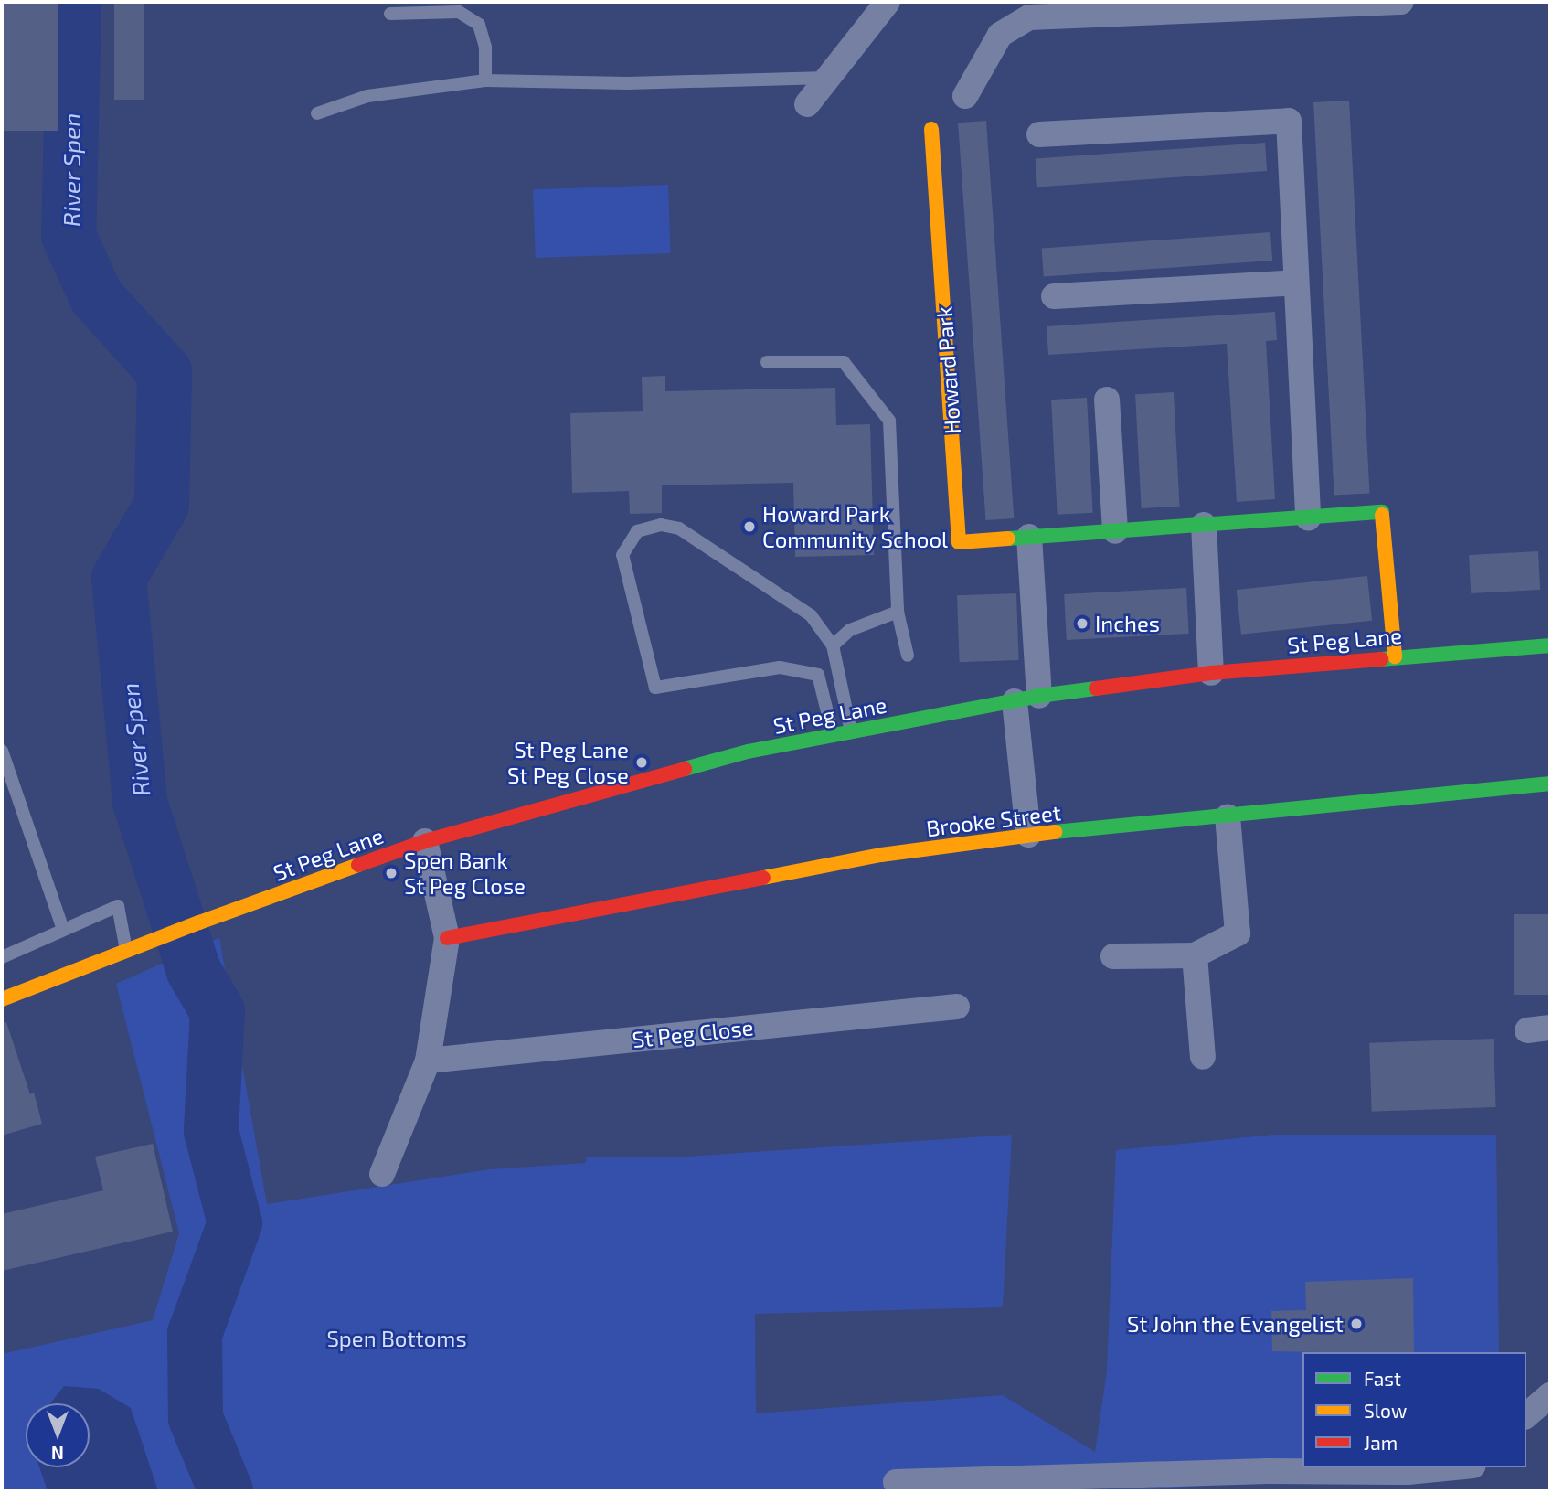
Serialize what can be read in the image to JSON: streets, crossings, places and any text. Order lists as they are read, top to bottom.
{
  "streets": {
    "street": [
      "Howard Park",
      "St Peg Lane",
      "Brooke Street",
      "St Peg Close"
    ]
  },
  "crossings": [
    ["Howard Park", "St Peg Lane"]
  ],
  "water": ["River Spen"],
  "parks": ["Spen Bottoms"],
  "places": [
    "Howard Park Community School",
    "Inches",
    "St Peg Lane St Peg Close",
    "Spen Bank St Peg Close",
    "St John the Evangelist"
  ],
  "legend": ["Fast", "Slow", "Jam"],
  "north": "bottom"
}
